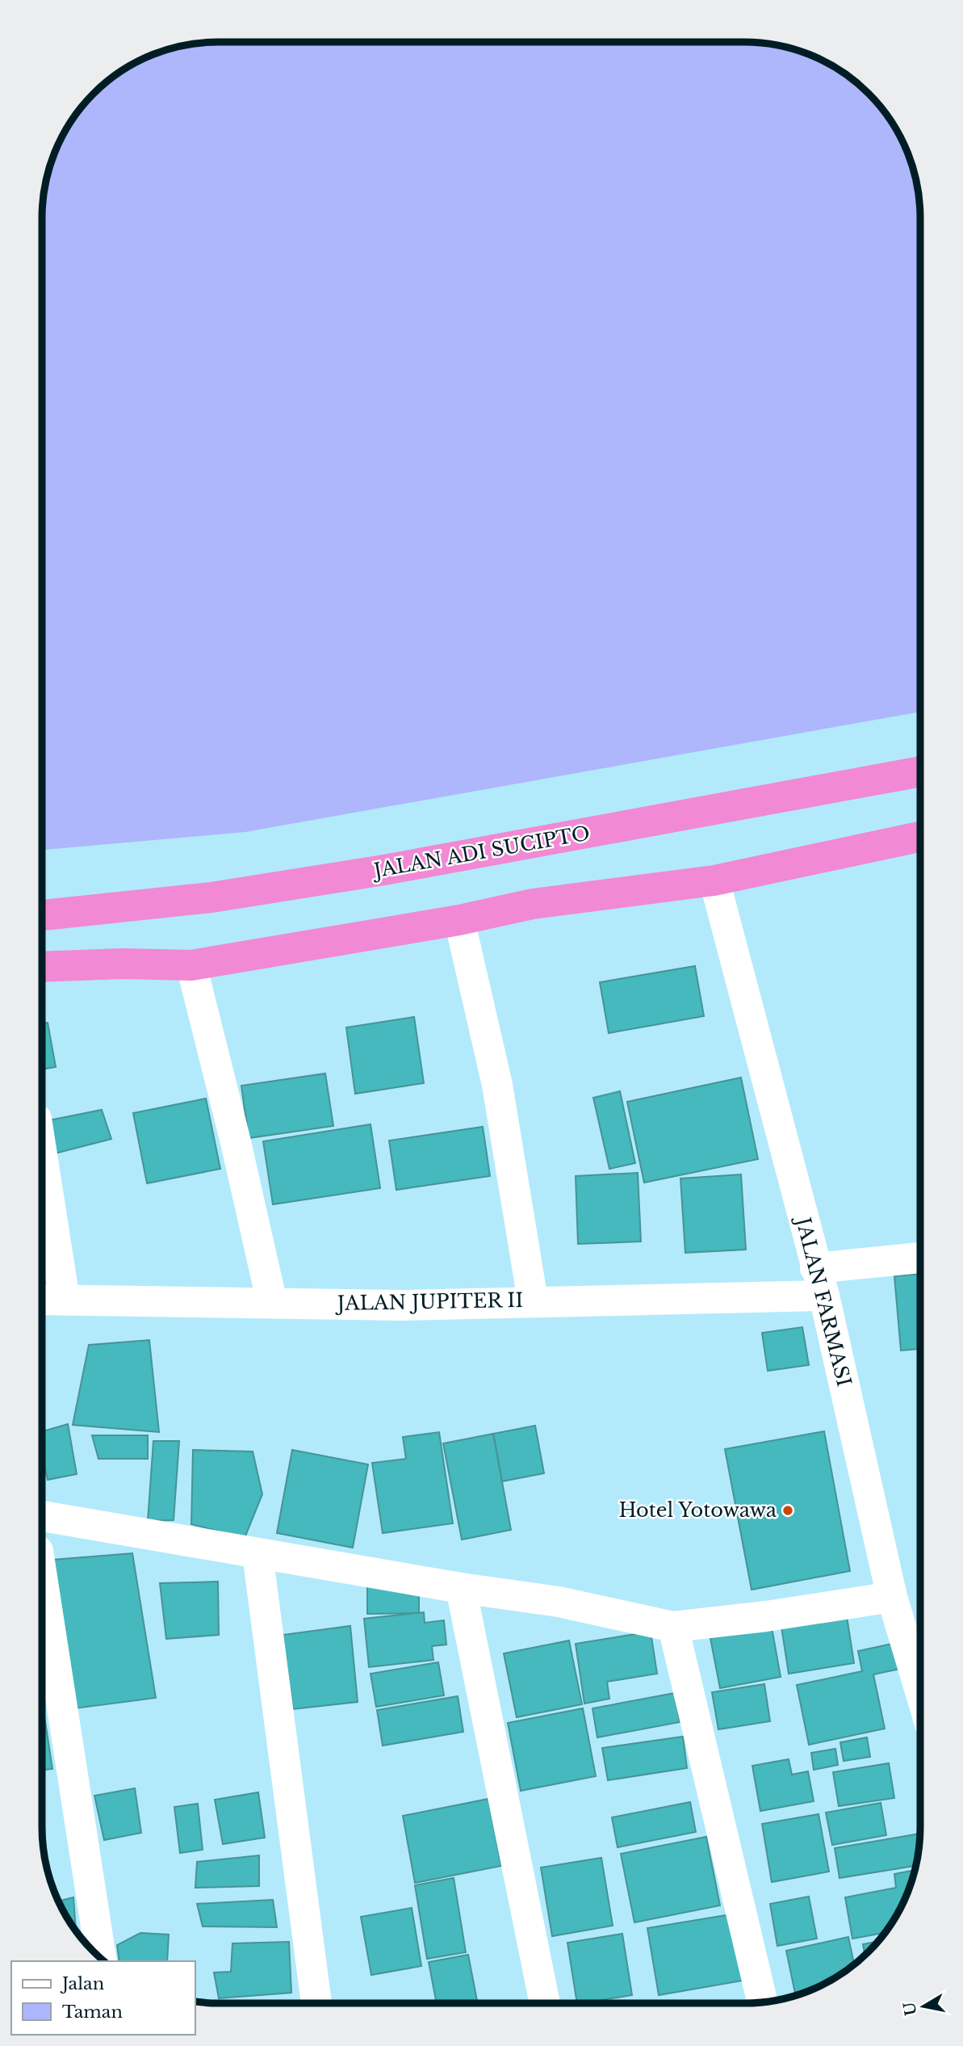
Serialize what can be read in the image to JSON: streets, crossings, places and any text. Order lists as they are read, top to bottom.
{
  "streets": {
    "highway": ["JALAN ADI SUCIPTO"],
    "street": ["JALAN JUPITER II", "JALAN FARMASI"]
  },
  "crossings": [
    ["JALAN JUPITER II", "JALAN FARMASI"]
  ],
  "places": ["Hotel Yotowawa"],
  "legend": ["Jalan", "Taman"],
  "north": "left"
}
